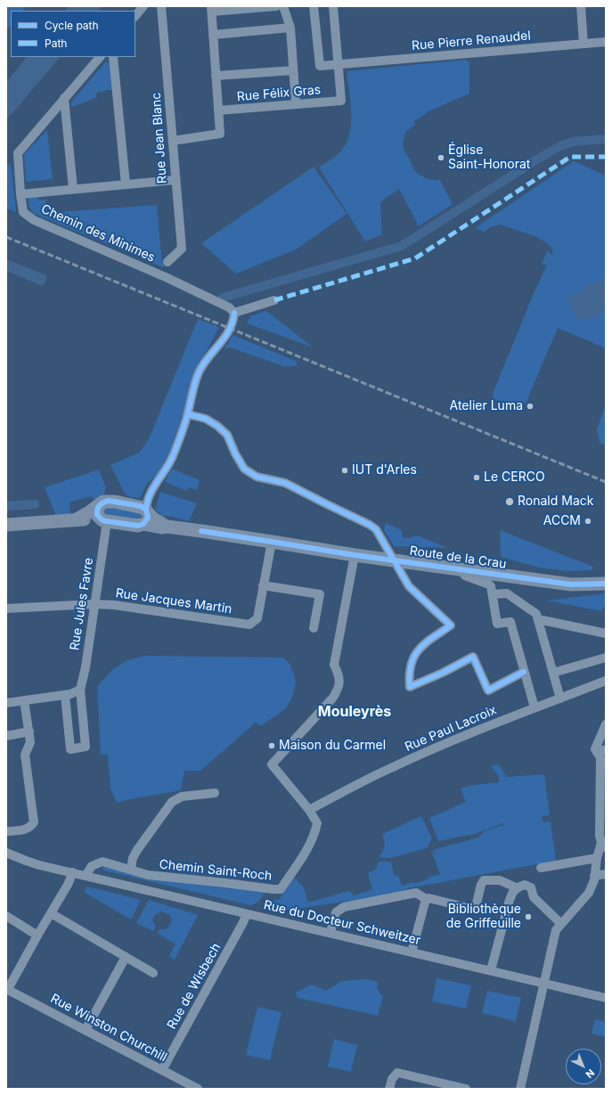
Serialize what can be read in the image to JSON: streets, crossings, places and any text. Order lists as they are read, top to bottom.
{
  "streets": {
    "main road": ["Route de la Crau"],
    "street": [
      "Rue Pierre Renaudel",
      "Rue Félix Gras",
      "Rue Jean Blanc",
      "Chemin des Minimes",
      "Rue Jacques Martin",
      "Rue Jules Favre",
      "Rue Paul Lacroix",
      "Chemin Saint-Roch",
      "Rue du Docteur Schweitzer",
      "Rue de Wisbech",
      "Rue Winston Churchill"
    ]
  },
  "crossings": [
    ["Rue Pierre Renaudel", "Rue Félix Gras"],
    ["Route de la Crau", "Rue Jacques Martin"],
    ["Route de la Crau", "Rue Jules Favre"],
    ["Route de la Crau", "Chemin Saint-Roch"],
    ["Rue Jacques Martin", "Rue Jules Favre"],
    ["Rue Paul Lacroix", "Chemin Saint-Roch"],
    ["Chemin Saint-Roch", "Rue du Docteur Schweitzer"],
    ["Rue du Docteur Schweitzer", "Rue de Wisbech"],
    ["Rue de Wisbech", "Rue Winston Churchill"]
  ],
  "districts": ["Mouleyrès"],
  "places": [
    "Église Saint-Honorat",
    "Atelier Luma",
    "IUT d'Arles",
    "Le CERCO",
    "Ronald Mack",
    "ACCM",
    "Maison du Carmel",
    "Bibliothèque de Griffeuille"
  ],
  "legend": ["Cycle path", "Path"],
  "north": "bottom right"
}
